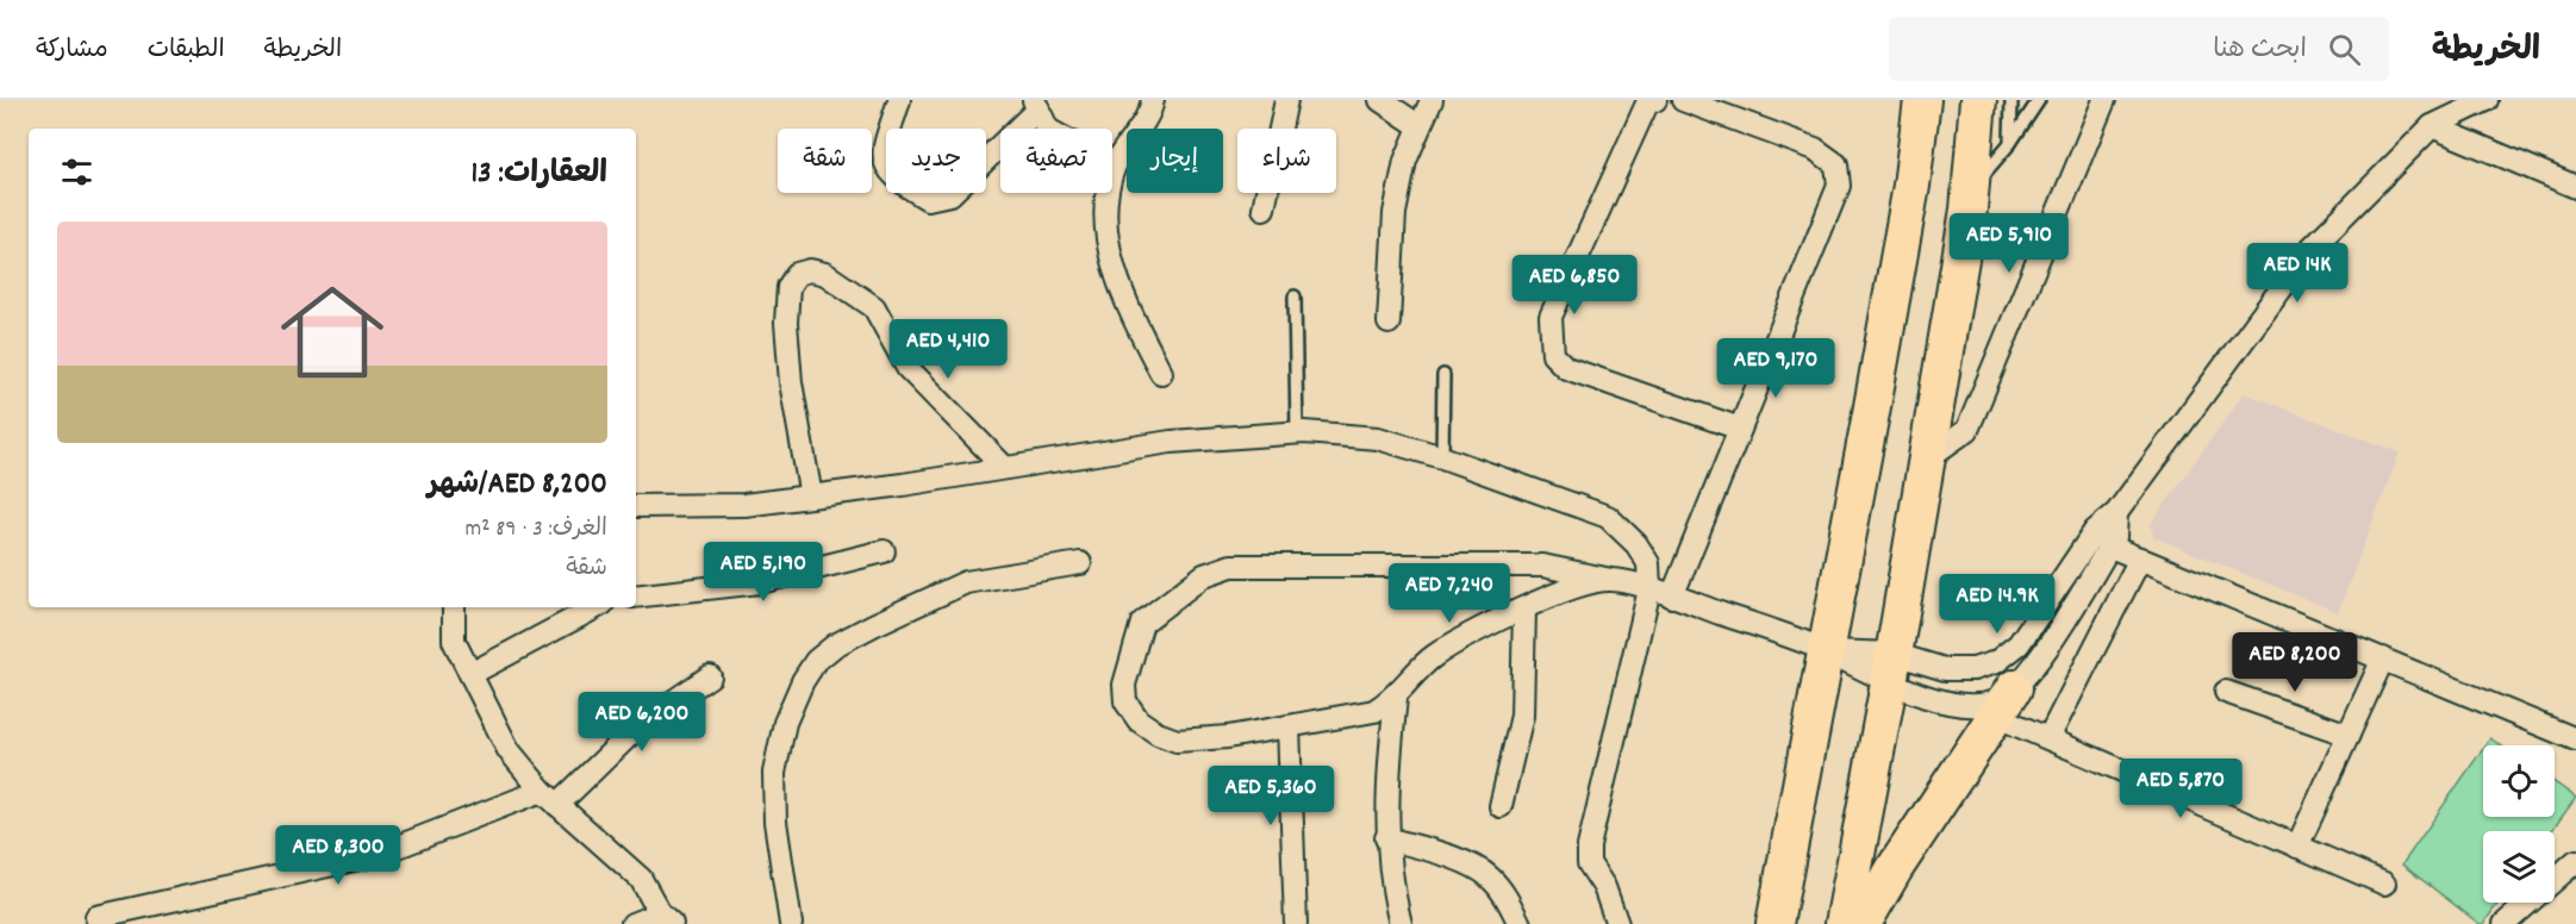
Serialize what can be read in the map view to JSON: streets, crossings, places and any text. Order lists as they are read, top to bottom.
{
  "page": {
    "header": "الخريطة",
    "search": "ابحث هنا",
    "nav": ["الخريطة", "الطبقات", "مشاركة"],
    "chip": [
      "شراء",
      "إيجار",
      "تصفية",
      "جديد",
      "شقة"
    ],
    "heading": "العقارات: 13",
    "price": [
      "AED 5,910",
      "AED 14K",
      "AED 6,850",
      "AED 4,410",
      "AED 9,170",
      "AED 5,190",
      "AED 7,240",
      "AED 14.9K",
      "AED 8,200",
      "AED 6,200",
      "AED 5,870",
      "AED 5,360",
      "AED 8,300"
    ],
    "list": [
      {
        "name": "AED 8,200/شهر",
        "note": "الغرف: 3 · 89 m² · شقة"
      }
    ]
  }
}
